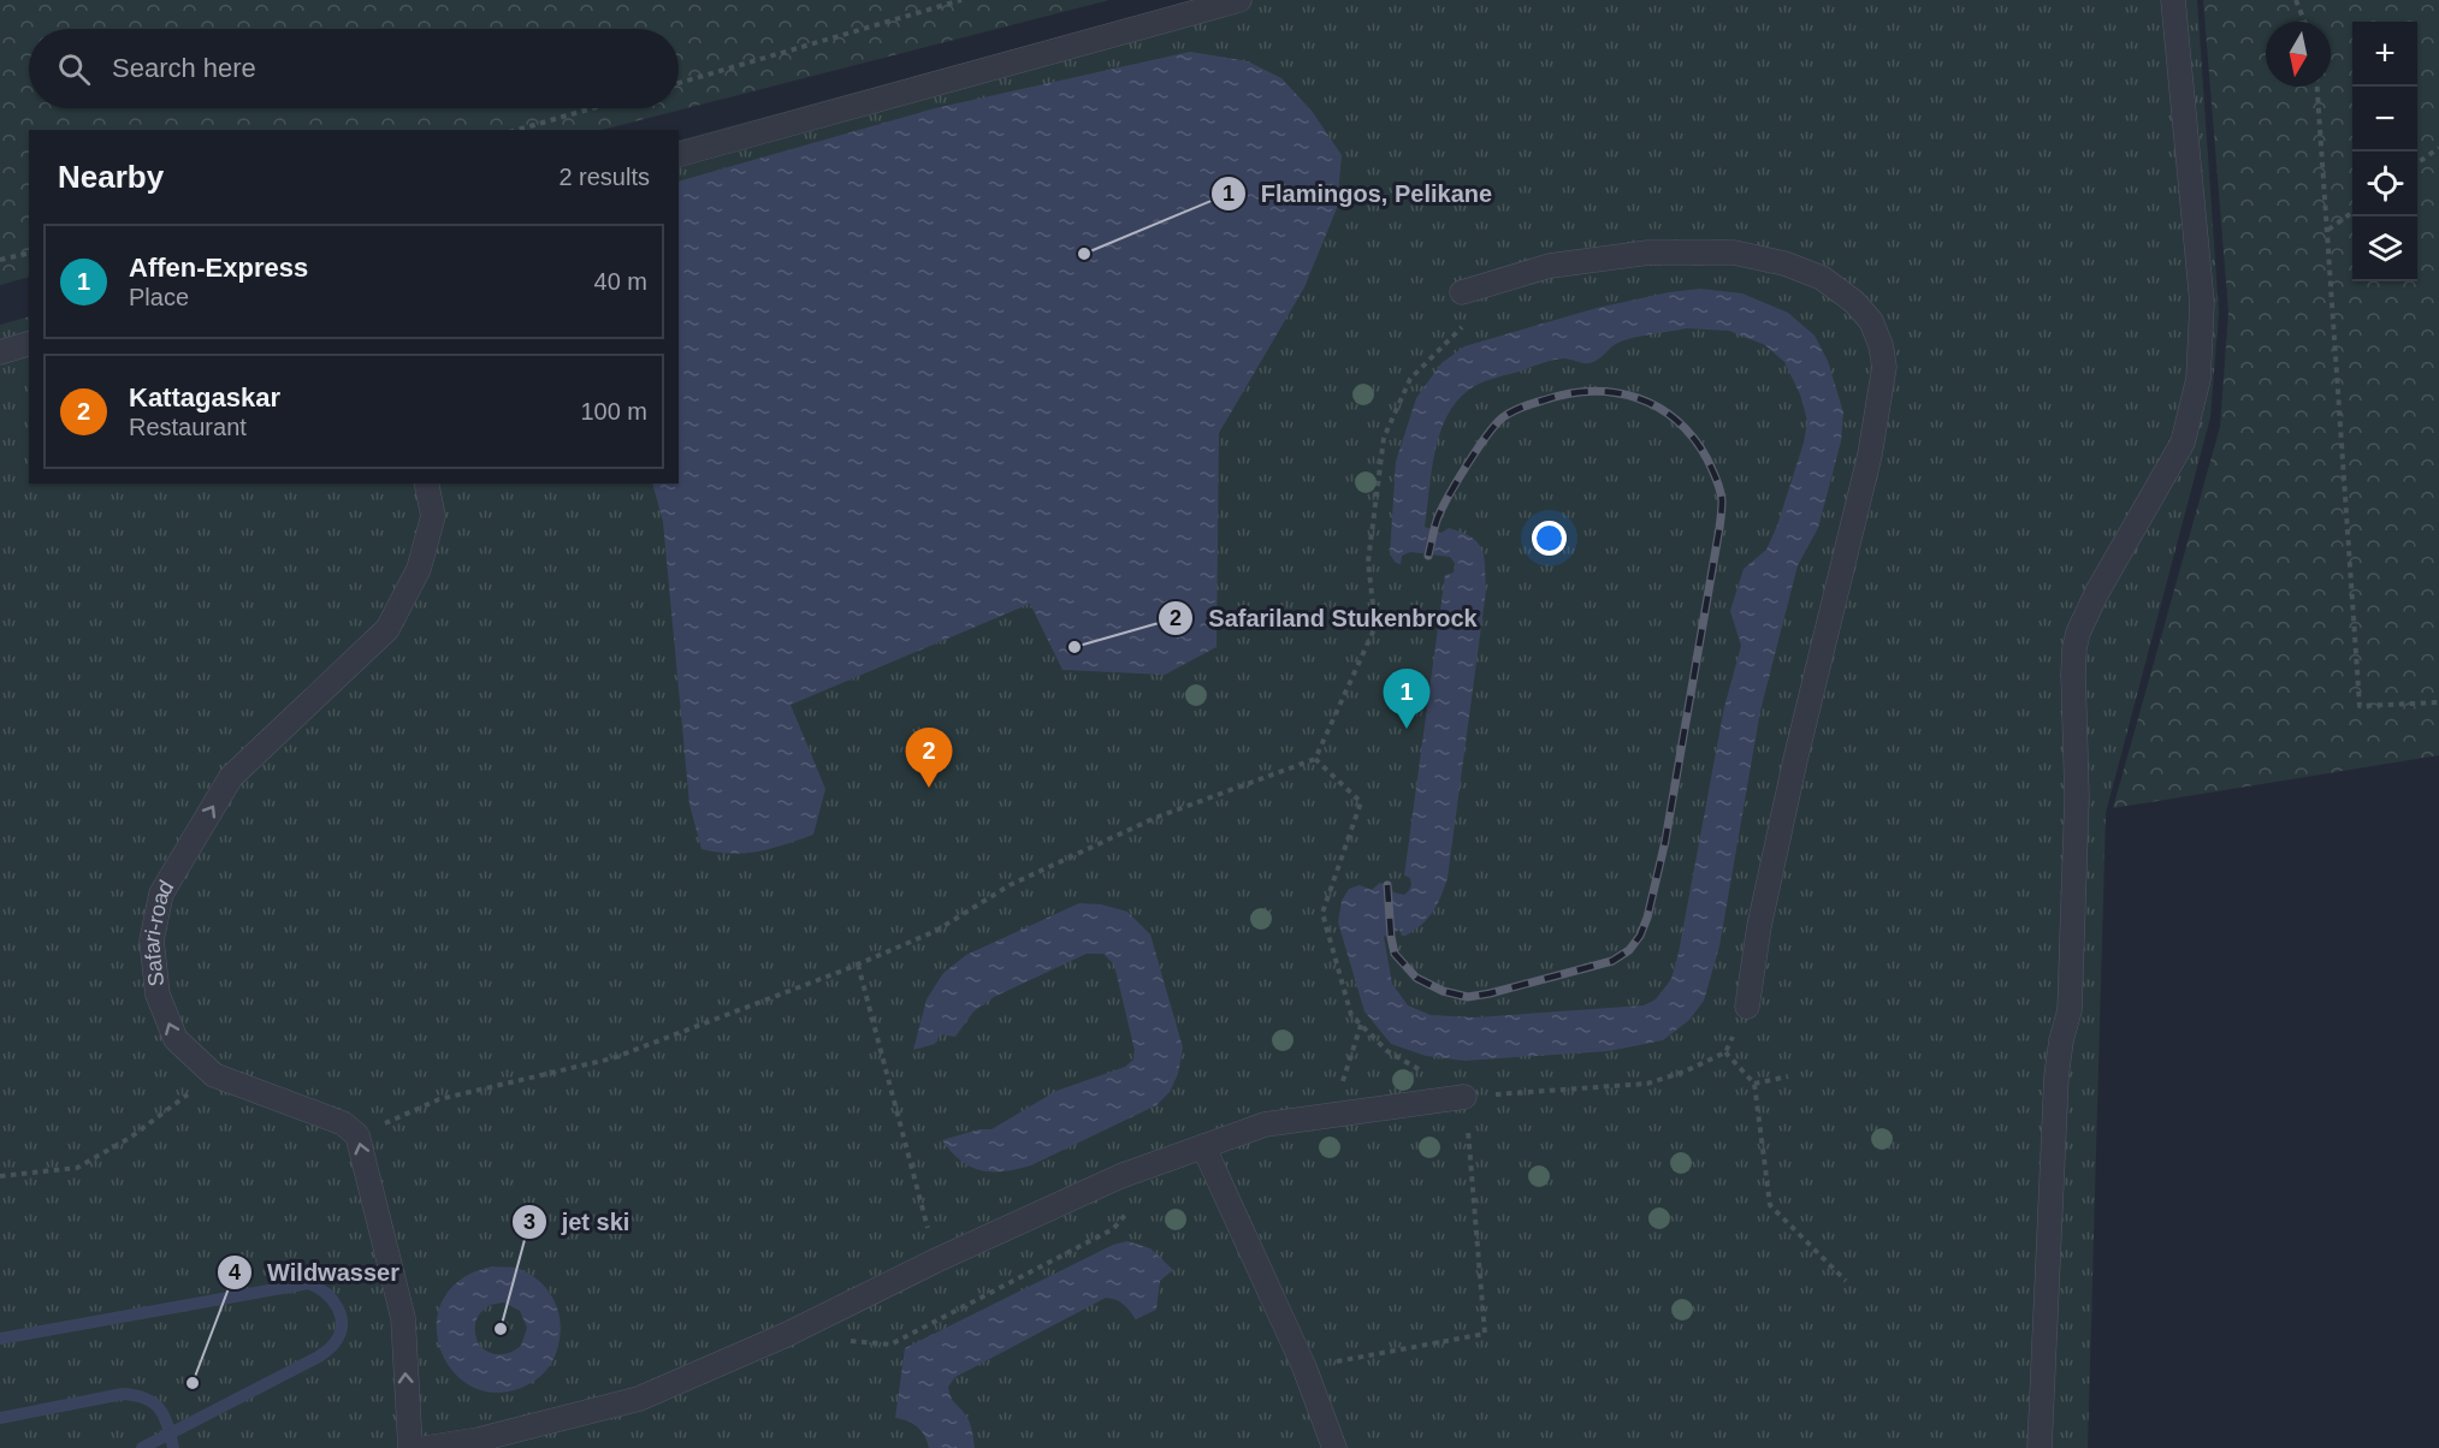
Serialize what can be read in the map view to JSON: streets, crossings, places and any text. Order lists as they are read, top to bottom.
{
  "streets": {
    "lane": ["Safari-road"]
  },
  "one_way": ["Safari-road"],
  "places": [
    "Flamingos, Pelikane",
    "Safariland Stukenbrock",
    "jet ski",
    "Wildwasser"
  ],
  "north": "bottom",
  "page": {
    "map_buttons": ["+", "−"],
    "search": "Search here",
    "heading": ["Nearby", "2 results"],
    "list": [
      {
        "mark": "1",
        "name": "Affen-Express",
        "note": "Place",
        "value": "40 m"
      },
      {
        "mark": "2",
        "name": "Kattagaskar",
        "note": "Restaurant",
        "value": "100 m"
      }
    ],
    "pins": ["1", "2"]
  }
}
